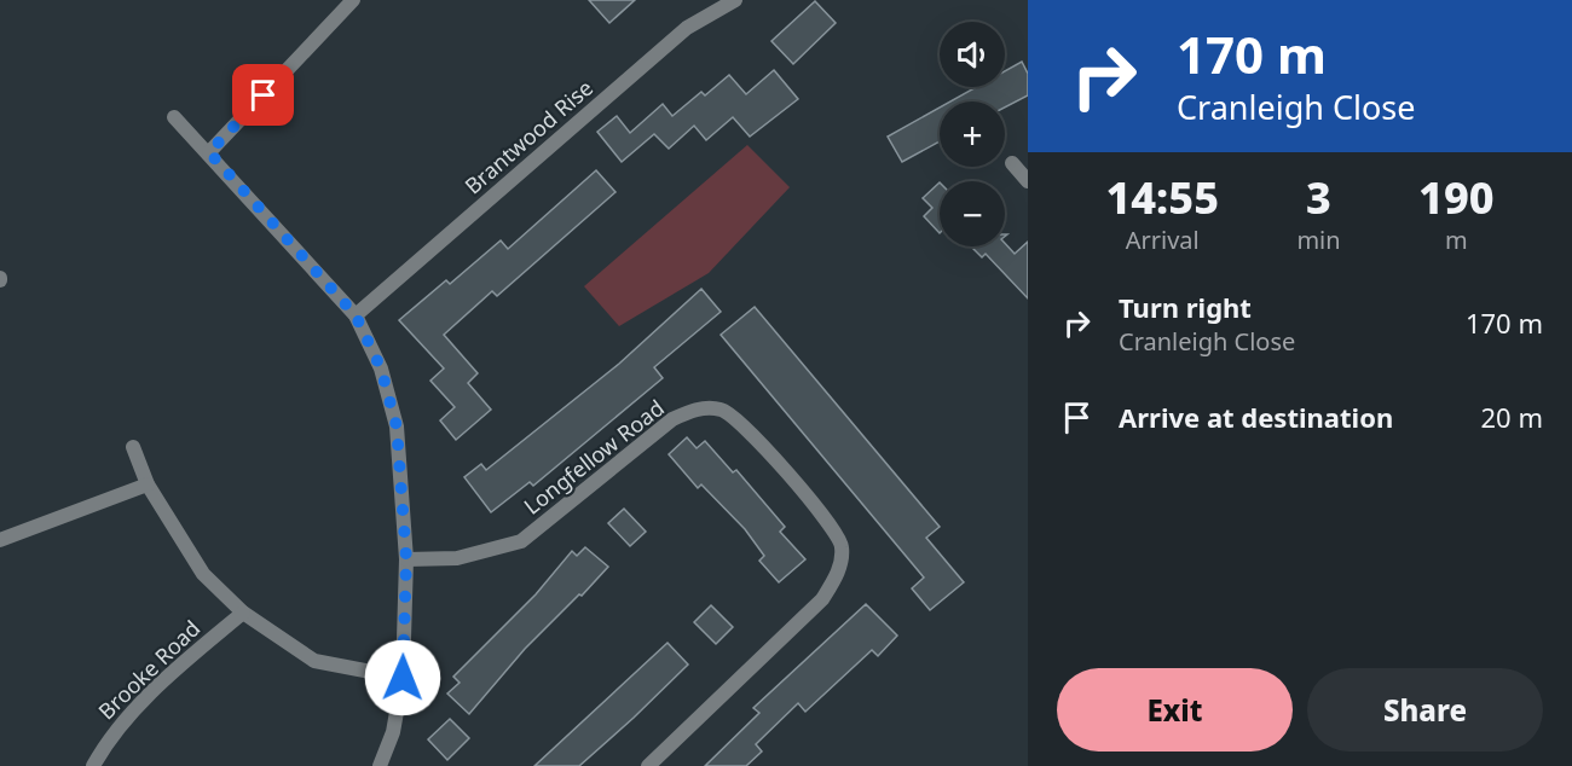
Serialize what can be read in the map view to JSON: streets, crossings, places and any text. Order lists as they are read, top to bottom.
{
  "streets": {
    "street": ["Brantwood Rise", "Longfellow Road", "Brooke Road"]
  },
  "page": {
    "turn": ["170 m", "Cranleigh Close"],
    "map_buttons": ["+", "−"],
    "eta": [
      "14:55",
      "Arrival",
      "3",
      "min",
      "190",
      "m"
    ],
    "list": [
      {
        "name": "Turn right",
        "note": "Cranleigh Close",
        "value": "170 m"
      },
      {
        "name": "Arrive at destination",
        "value": "20 m"
      }
    ],
    "buttons": ["Exit", "Share"]
  }
}
